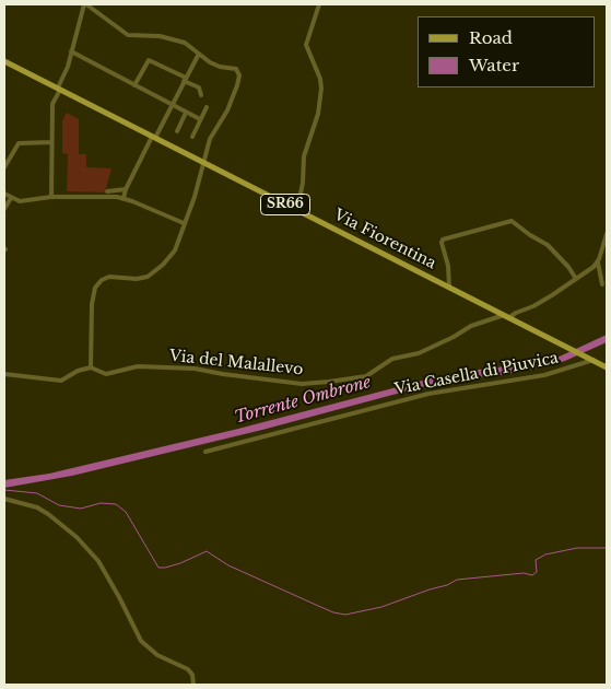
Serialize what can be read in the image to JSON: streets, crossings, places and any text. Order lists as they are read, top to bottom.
{
  "streets": {
    "main road": ["SR66", "Via Fiorentina"],
    "street": ["Via del Malallevo", "Via Casella di Piuvica"]
  },
  "crossings": [
    ["Via Fiorentina", "Via del Malallevo"],
    ["Via Fiorentina", "Via Casella di Piuvica"]
  ],
  "water": ["Torrente Ombrone"],
  "legend": ["Road", "Water"]
}
